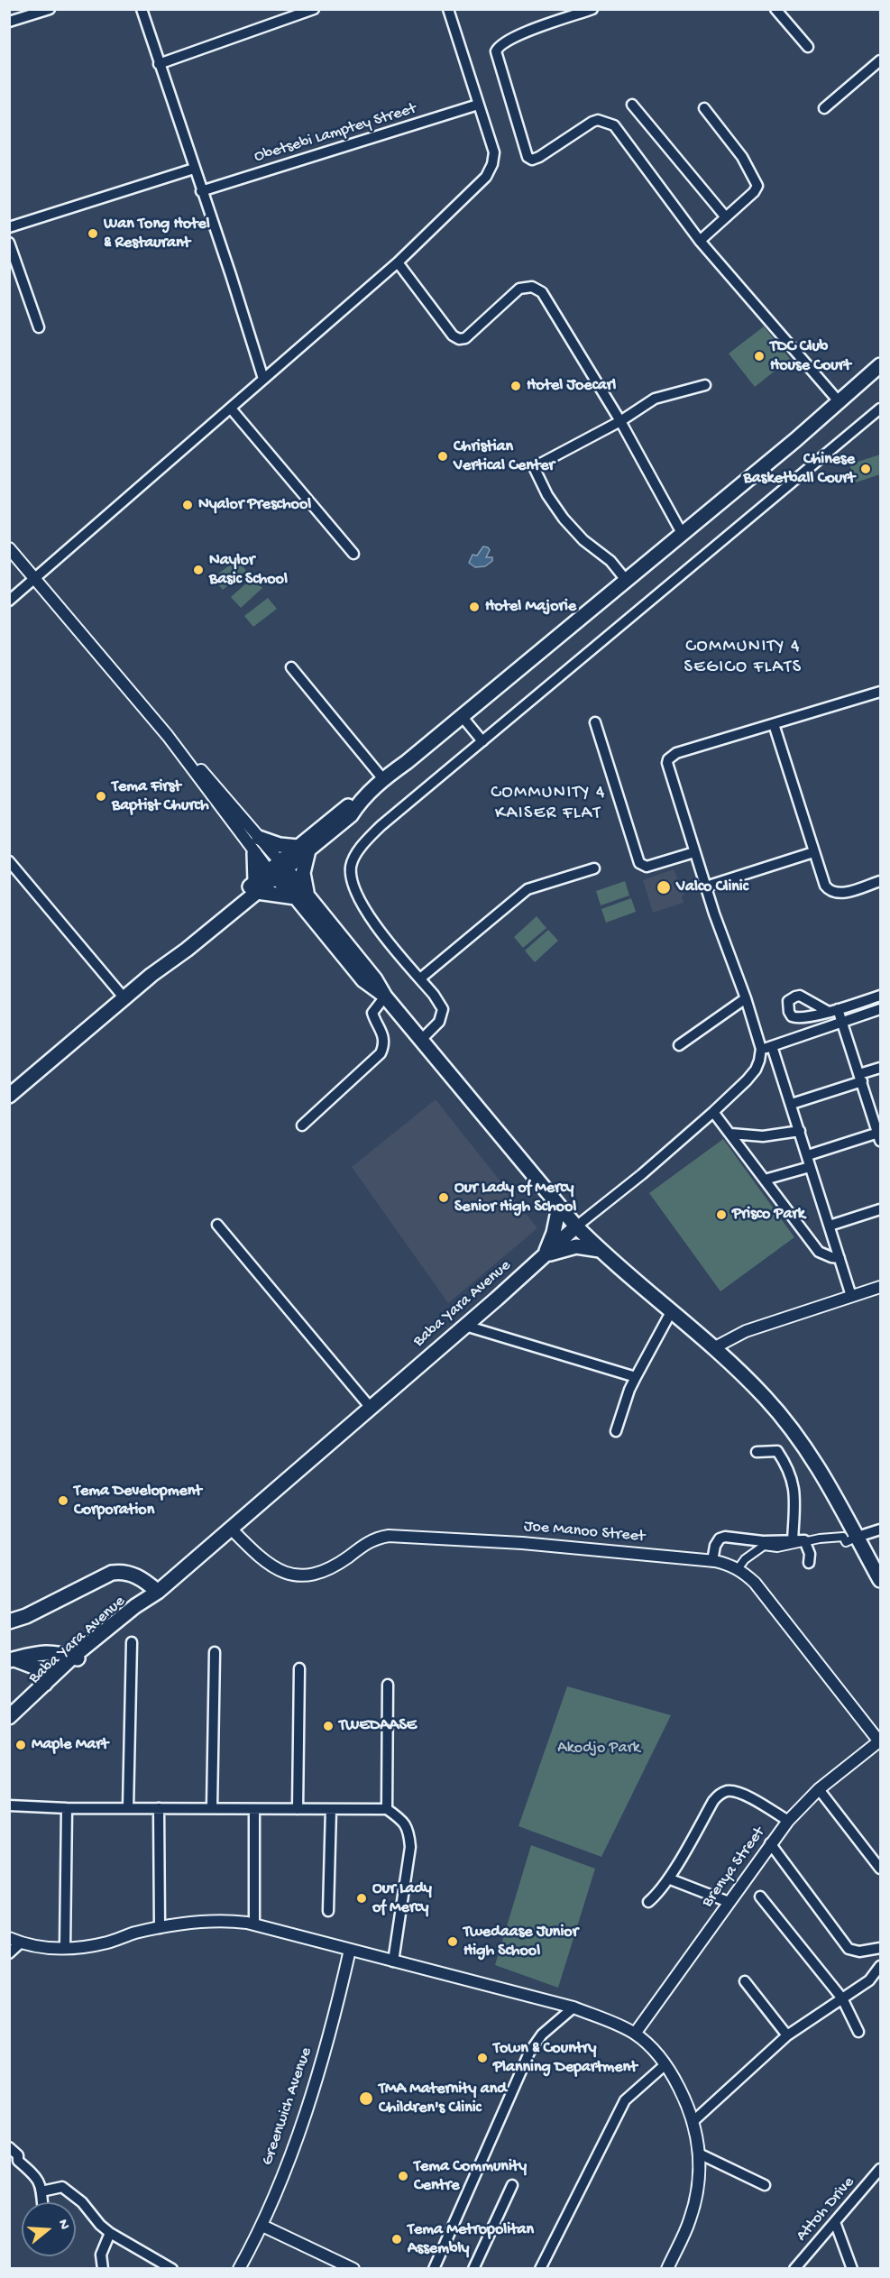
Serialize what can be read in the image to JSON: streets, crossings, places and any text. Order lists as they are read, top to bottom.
{
  "streets": {
    "main road": ["Baba Yara Avenue"],
    "street": [
      "Obetsebi Lamptey Street",
      "Joe Manoo Street",
      "Brenya Street",
      "Greenwich Avenue",
      "Attoh Drive"
    ]
  },
  "crossings": [
    ["Baba Yara Avenue", "Joe Manoo Street"],
    ["Joe Manoo Street", "Brenya Street"]
  ],
  "districts": ["COMMUNITY 4 SEGICO FLATS", "COMMUNITY 4 KAISER FLAT"],
  "parks": ["Akodjo Park"],
  "places": [
    "Wan Tong Hotel & Restaurant",
    "TDC Club House Court",
    "Hotel Joecarl",
    "Christian Vertical Center",
    "Chinese Basketball Court",
    "Nyalor Preschool",
    "Naylor Basic School",
    "Hotel Majorie",
    "Tema First Baptist Church",
    "Valco Clinic",
    "Our Lady of Mercy Senior High School",
    "Prisco Park",
    "Tema Development Corporation",
    "TWEDAASE",
    "Maple Mart",
    "Our Lady of Mercy",
    "Twedaase Junior High School",
    "Town & Country Planning Department",
    "TMA Maternity and Children's Clinic",
    "Tema Community Centre",
    "Tema Metropolitan Assembly"
  ],
  "north": "right"
}
